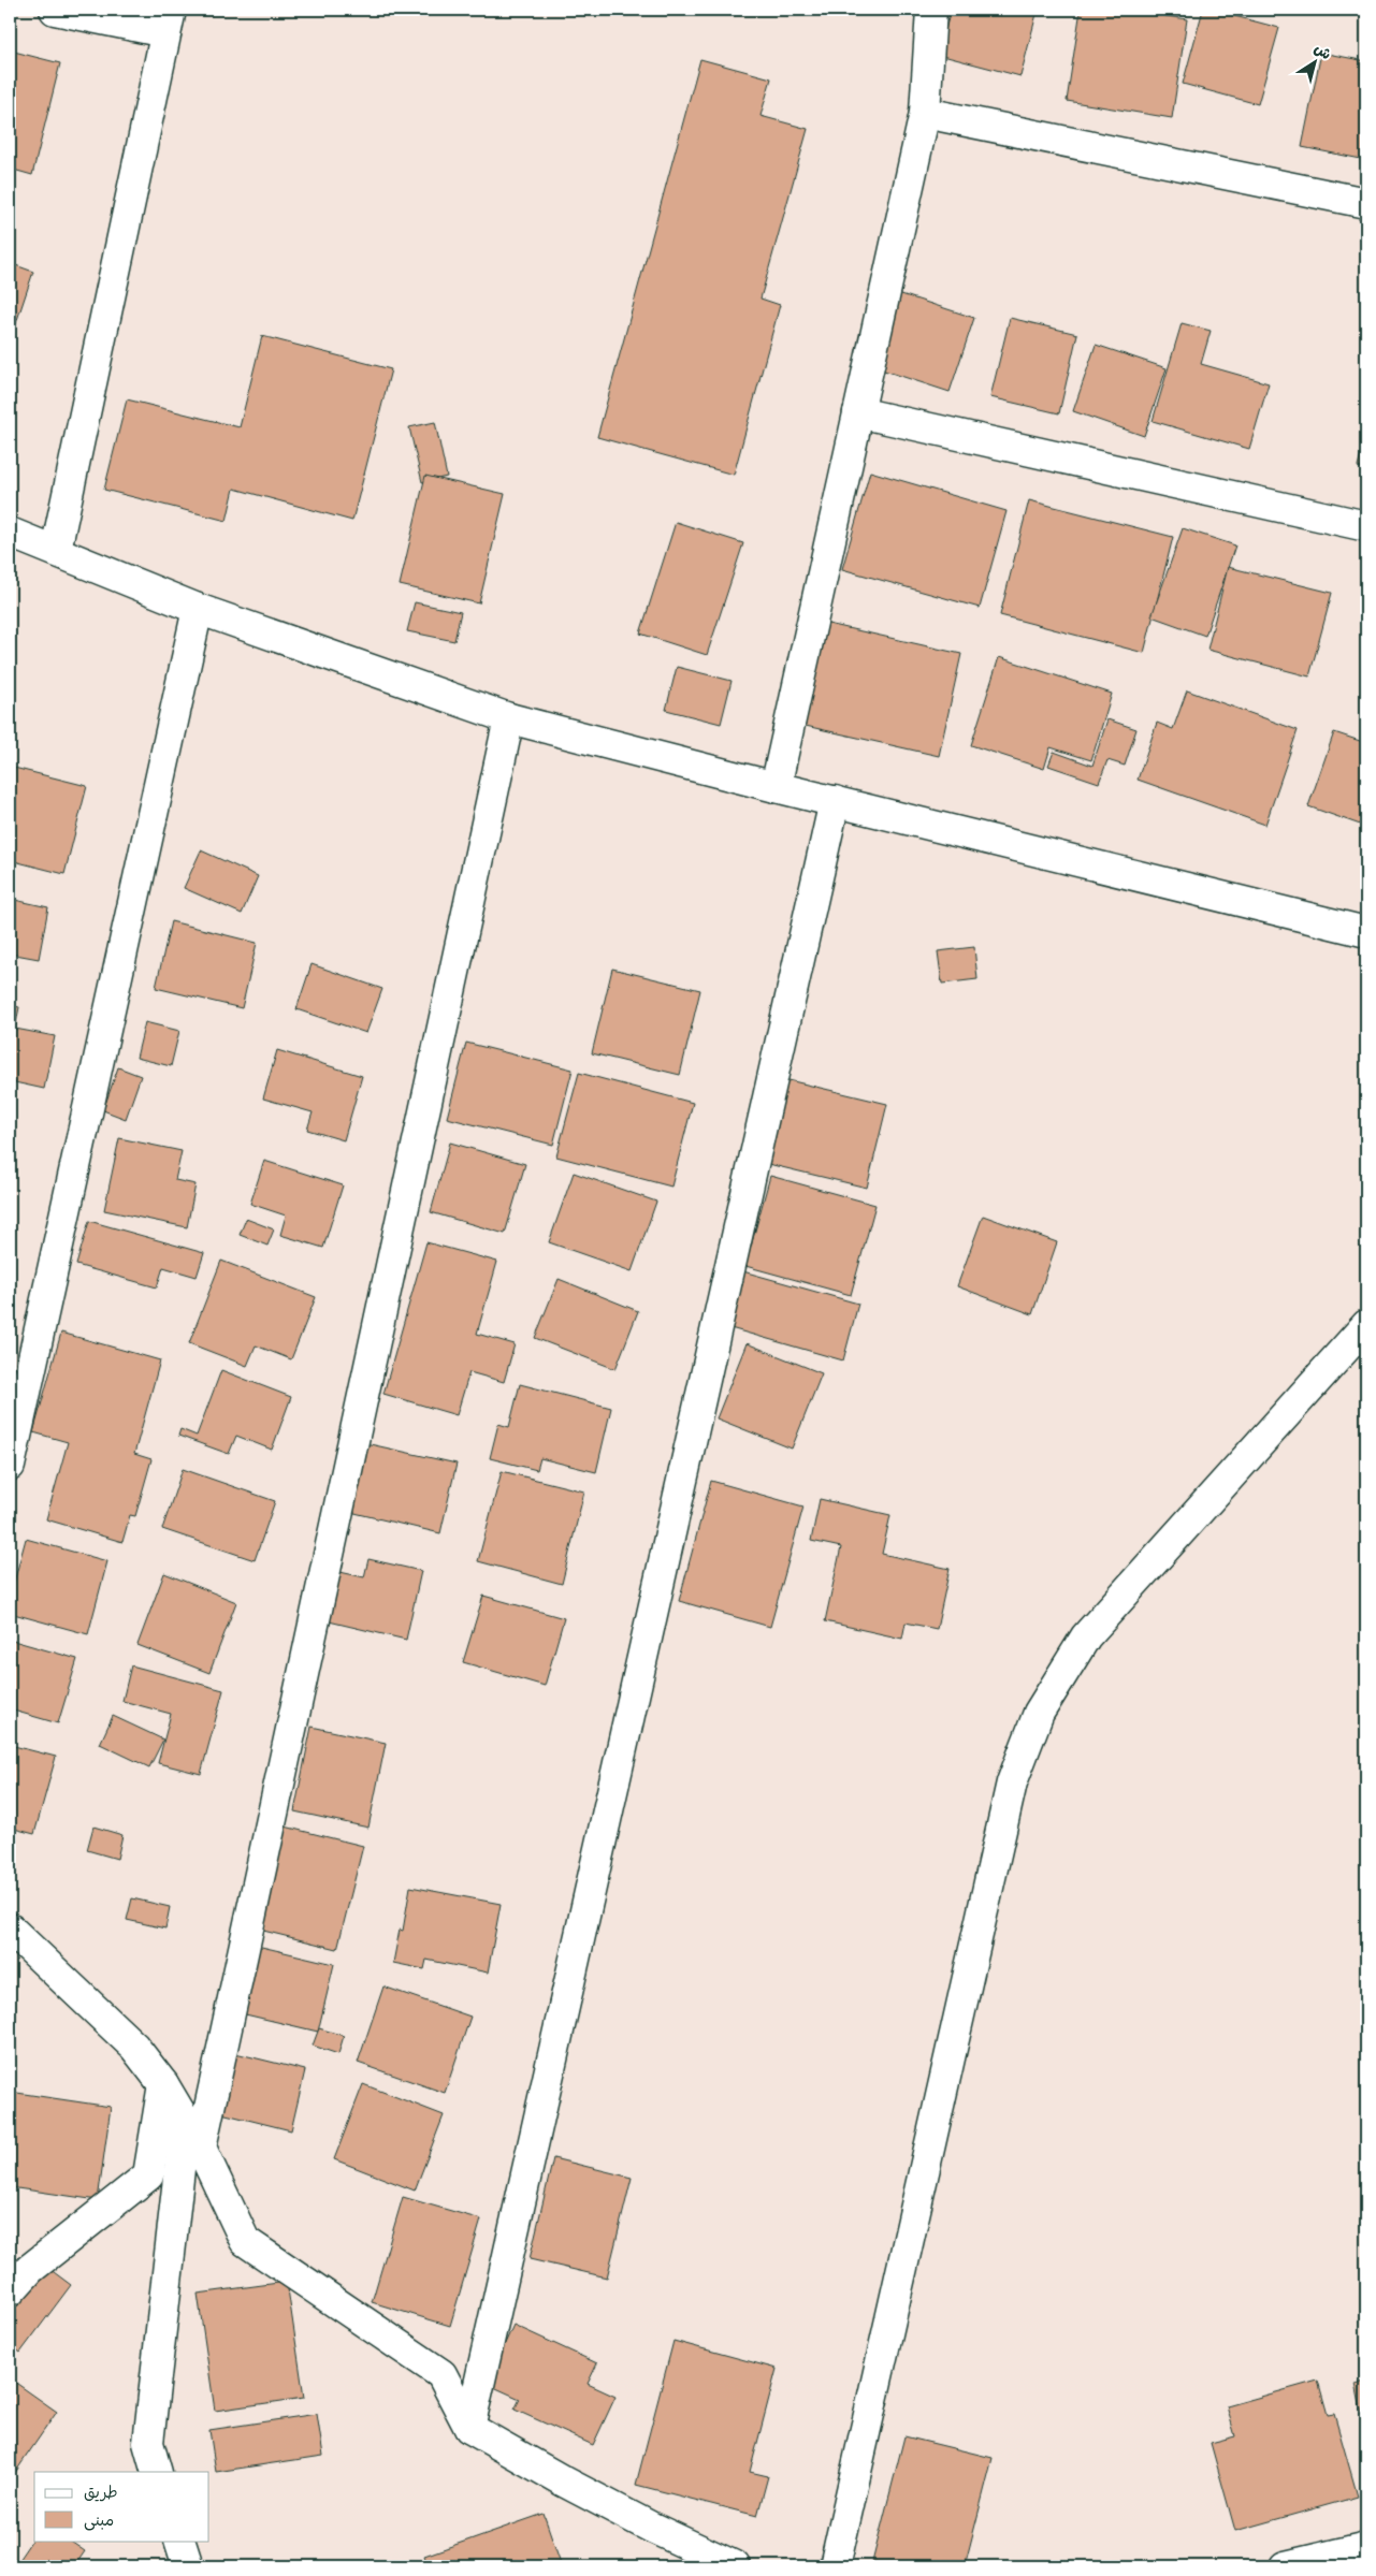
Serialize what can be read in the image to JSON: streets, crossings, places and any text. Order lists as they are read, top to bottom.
{
  "legend": ["طريق", "مبنى"],
  "north": "top right"
}
